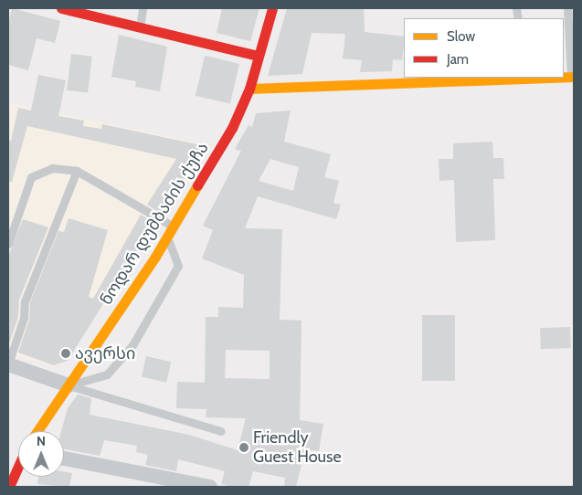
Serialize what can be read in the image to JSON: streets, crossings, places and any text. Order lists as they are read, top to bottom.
{
  "streets": {
    "main road": ["ნოდარ დუმბაძის ქუჩა"]
  },
  "places": ["ავერსი", "Friendly Guest House"],
  "legend": ["Slow", "Jam"],
  "north": "top"
}
